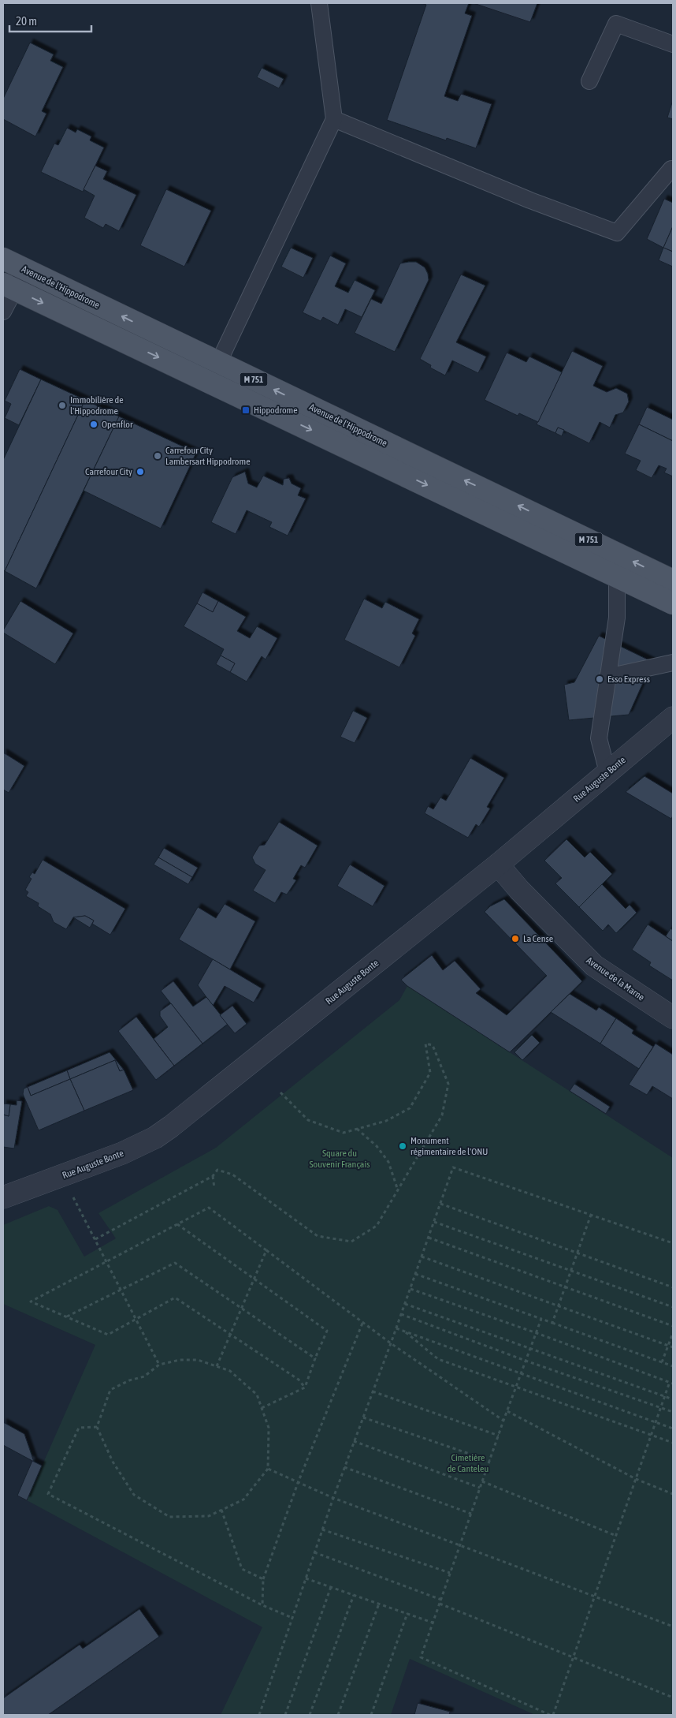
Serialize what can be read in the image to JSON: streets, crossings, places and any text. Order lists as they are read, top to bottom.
{
  "streets": {
    "main road": ["Avenue de l'Hippodrome", "M 751"],
    "street": ["Rue Auguste Bonte", "Avenue de la Marne"]
  },
  "crossings": [
    ["Rue Auguste Bonte", "Avenue de la Marne"]
  ],
  "parks": ["Square du Souvenir Français", "Cimetière de Canteleu"],
  "places": {
    "other": [
      "Immobilière de l'Hippodrome",
      "Openflor",
      "Carrefour City Lambersart Hippodrome",
      "Carrefour City",
      "Esso Express",
      "La Cense",
      "Monument régimentaire de l'ONU"
    ],
    "transit": ["Hippodrome"]
  },
  "scale_bar": "20 m"
}
